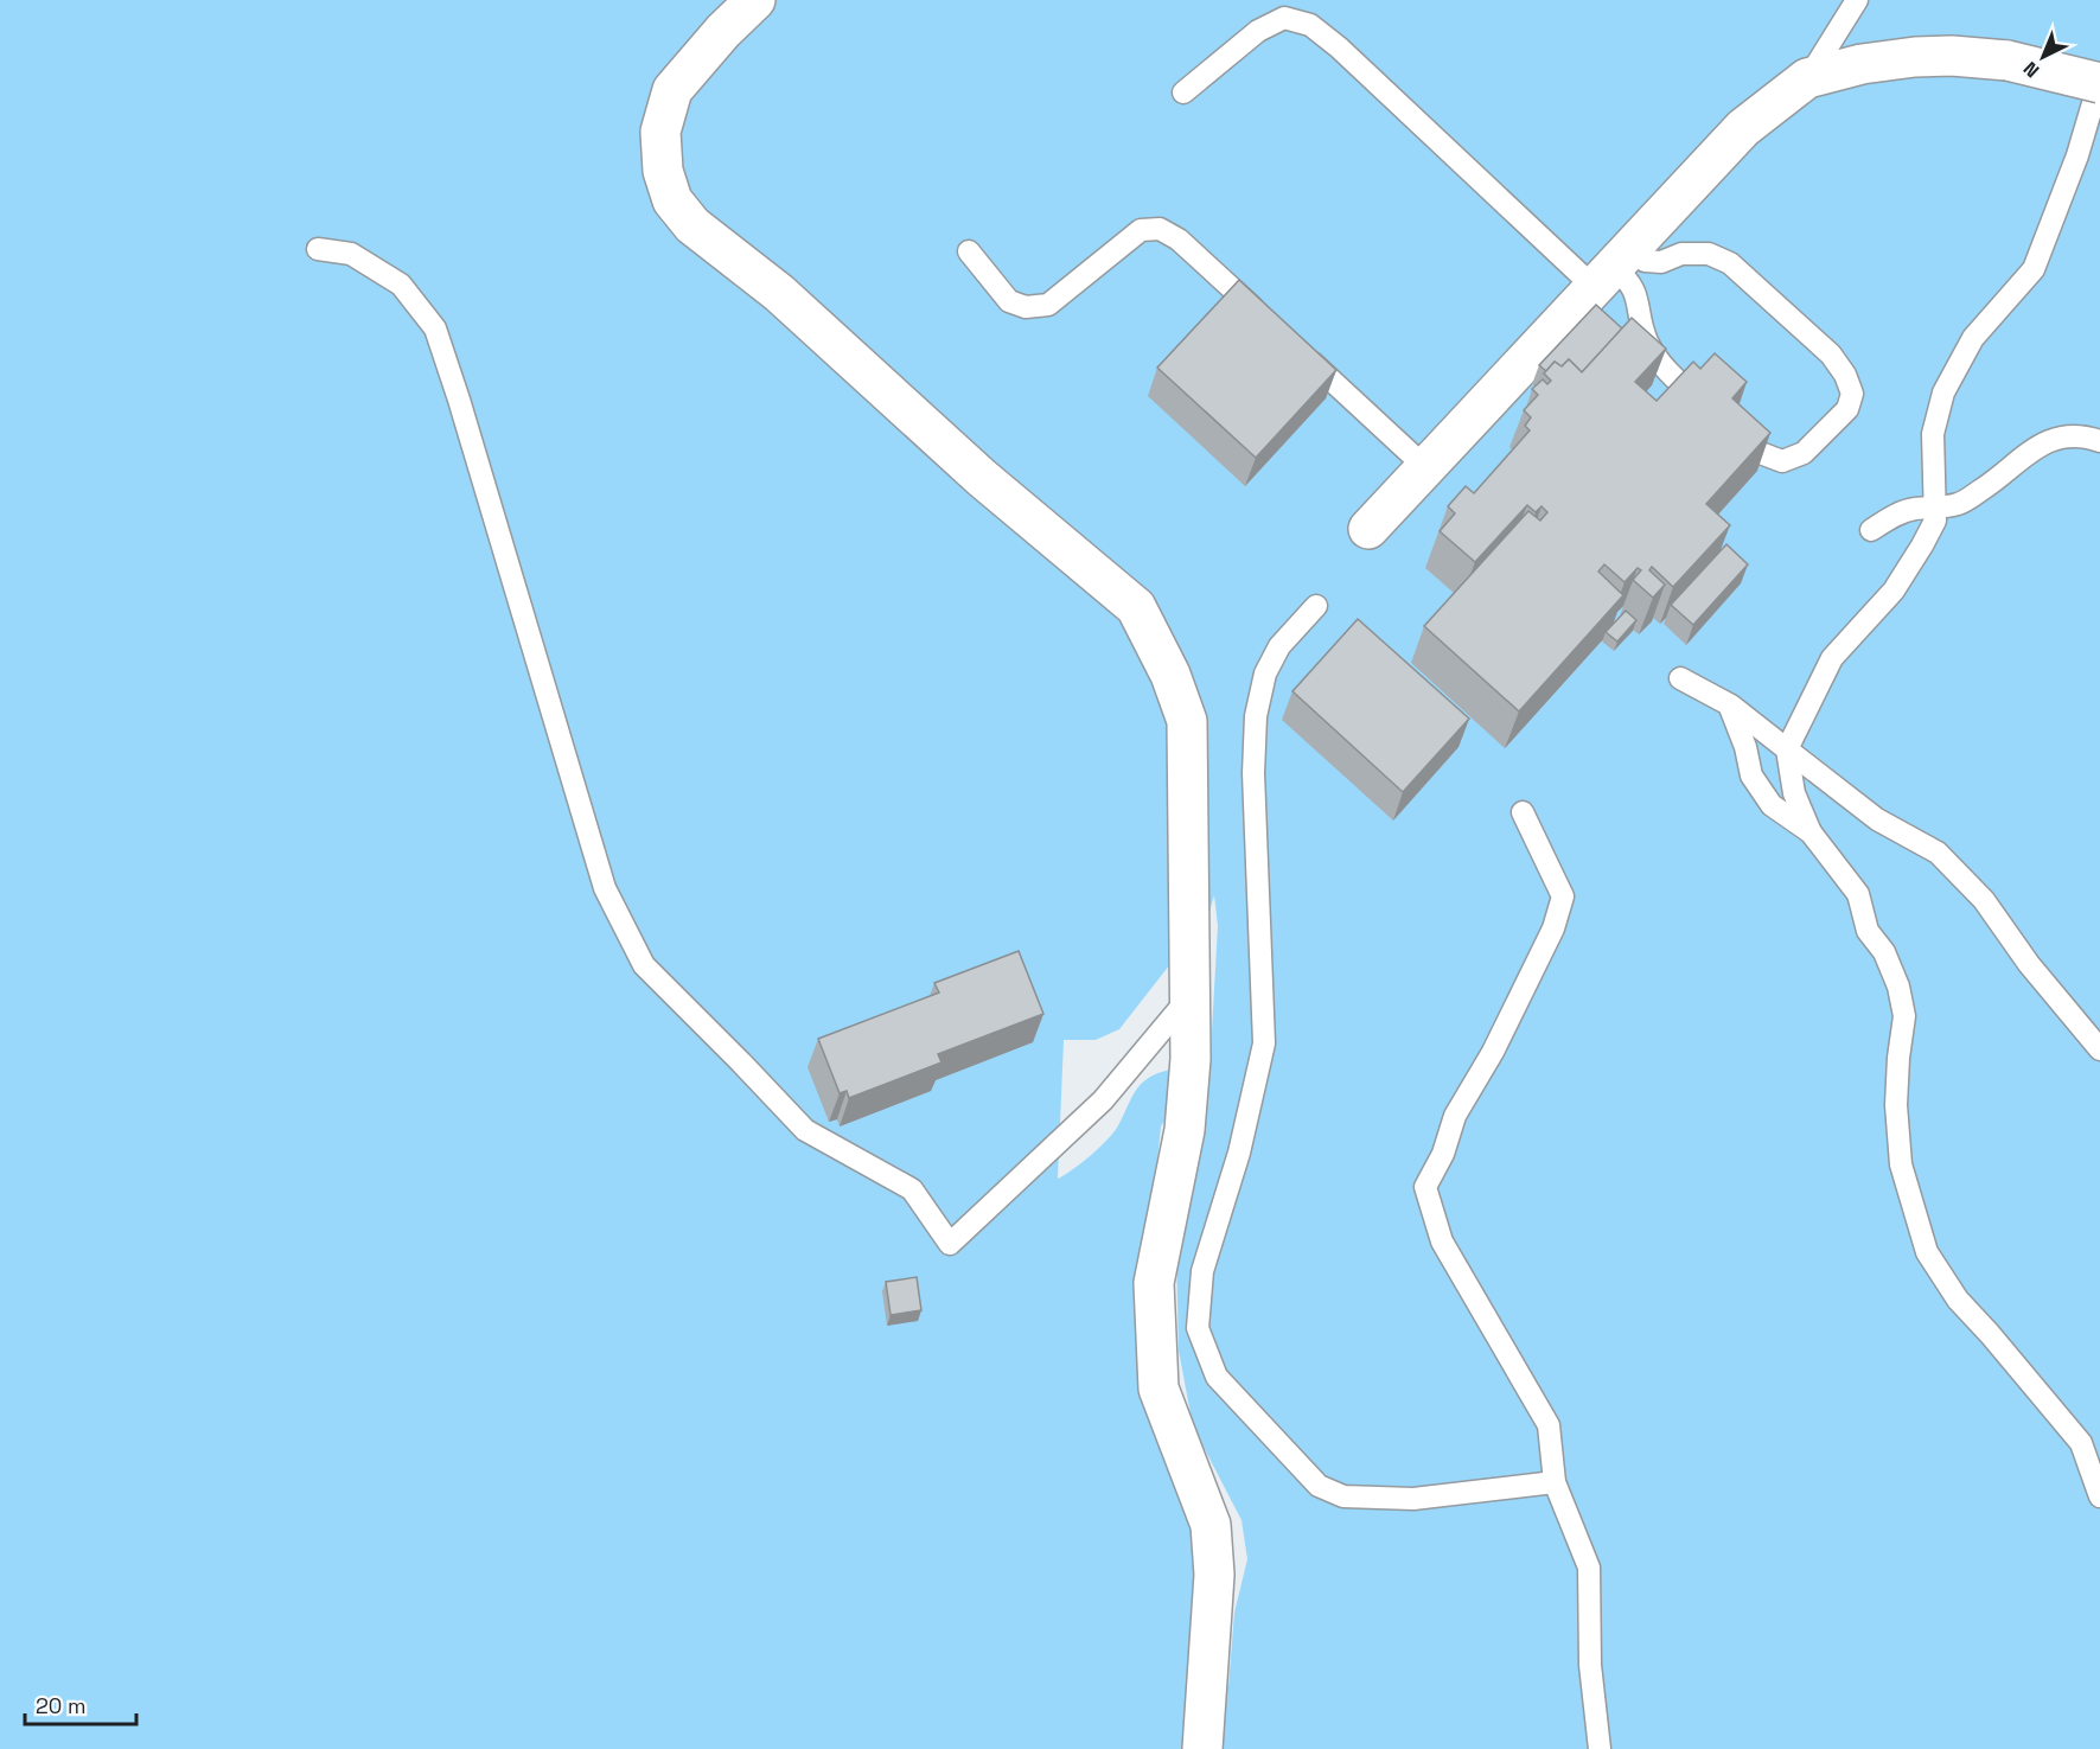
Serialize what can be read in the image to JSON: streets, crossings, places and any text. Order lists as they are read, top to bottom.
{
  "scale_bar": "20 m",
  "north": "bottom left"
}
